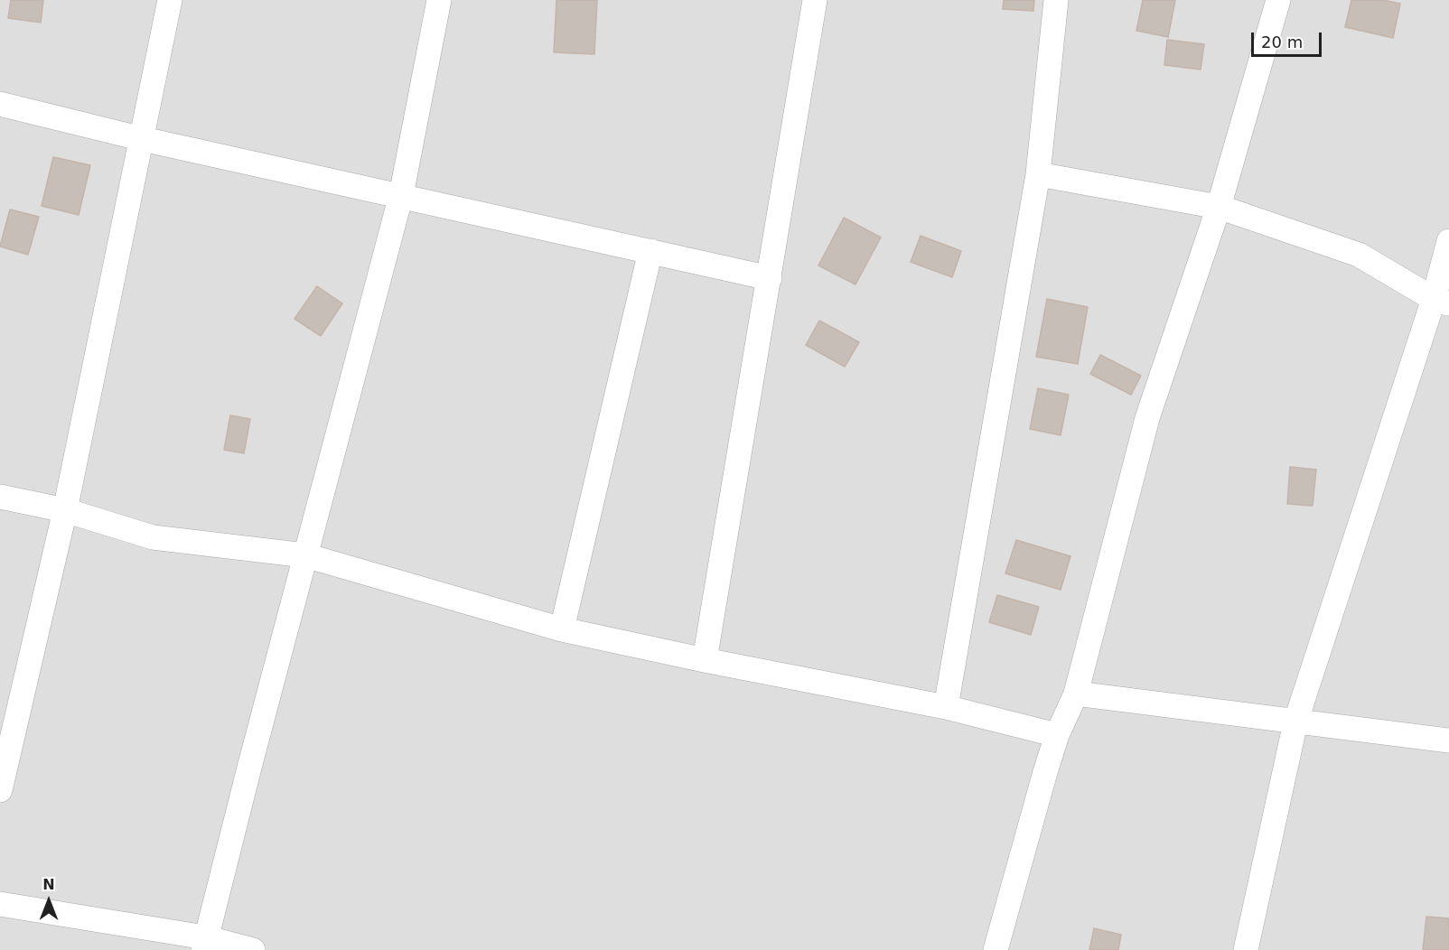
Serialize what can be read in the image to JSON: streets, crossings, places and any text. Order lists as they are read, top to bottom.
{
  "scale_bar": "20 m",
  "north": "top"
}
